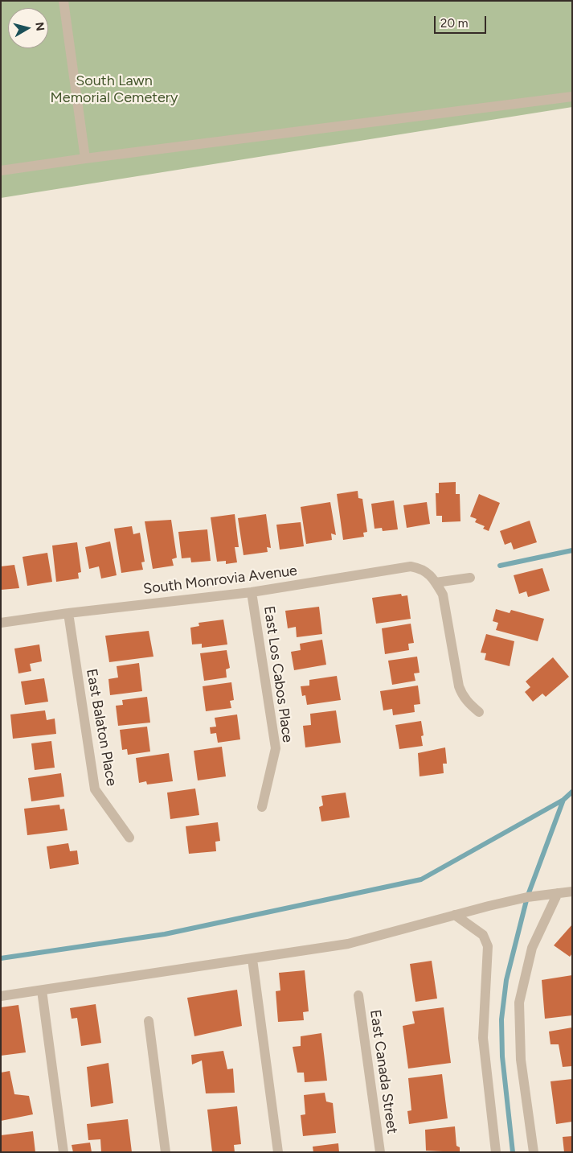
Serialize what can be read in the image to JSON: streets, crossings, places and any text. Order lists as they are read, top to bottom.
{
  "streets": {
    "street": [
      "South Monrovia Avenue",
      "East Los Cabos Place",
      "East Balaton Place",
      "East Canada Street"
    ]
  },
  "crossings": [
    ["South Monrovia Avenue", "East Los Cabos Place"],
    ["South Monrovia Avenue", "East Balaton Place"]
  ],
  "parks": ["South Lawn Memorial Cemetery"],
  "scale_bar": "20 m",
  "north": "right"
}
